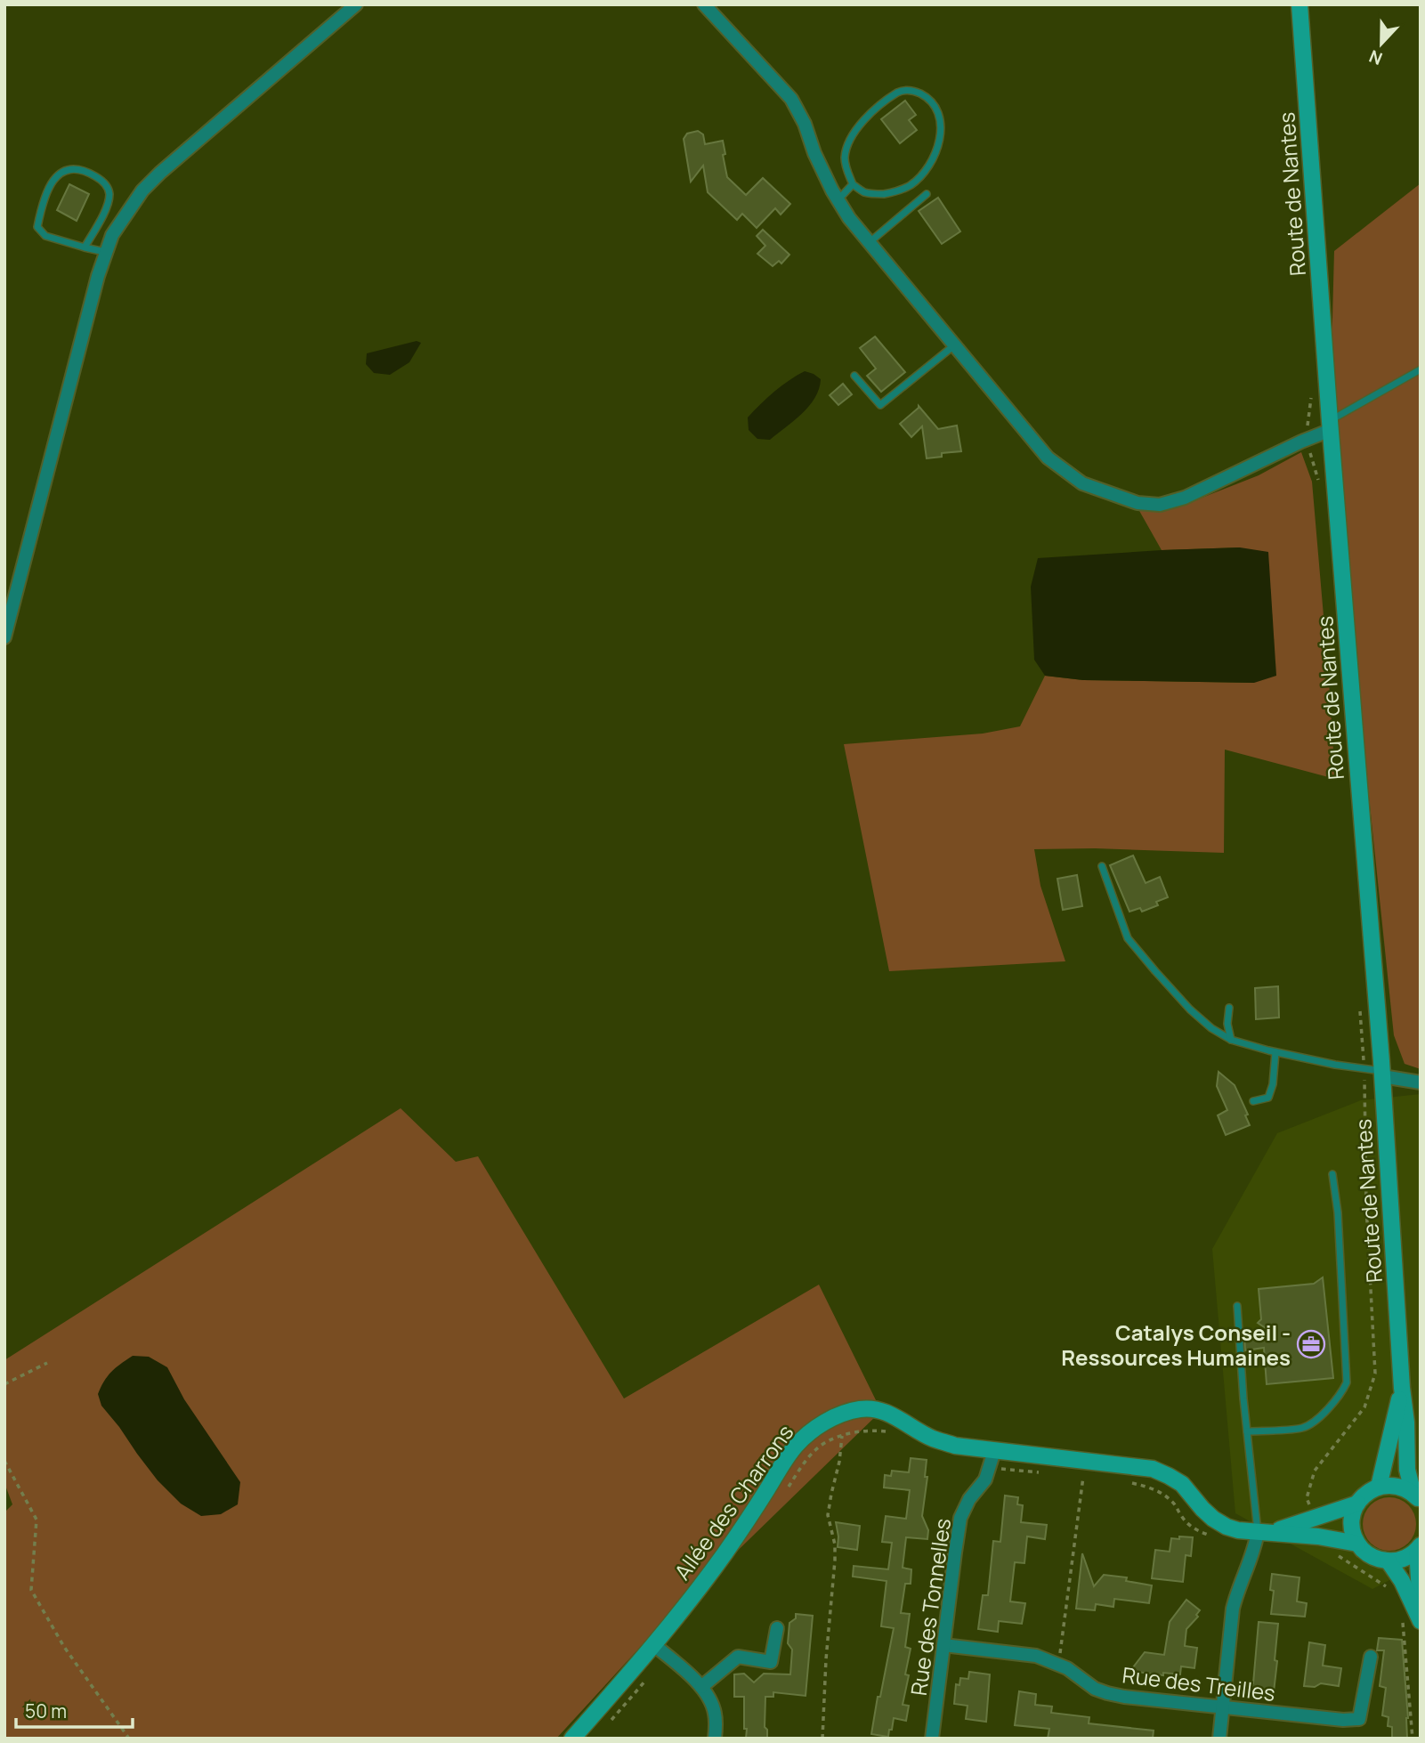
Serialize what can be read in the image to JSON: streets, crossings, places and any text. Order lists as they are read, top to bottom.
{
  "streets": {
    "main road": ["Route de Nantes", "Allée des Charrons"],
    "street": ["Rue des Tonnelles", "Rue des Treilles"]
  },
  "crossings": [
    ["Allée des Charrons", "Rue des Tonnelles"],
    ["Rue des Tonnelles", "Rue des Treilles"]
  ],
  "places": {
    "office": ["Catalys Conseil - Ressources Humaines"]
  },
  "scale_bar": "50 m",
  "north": "bottom"
}
